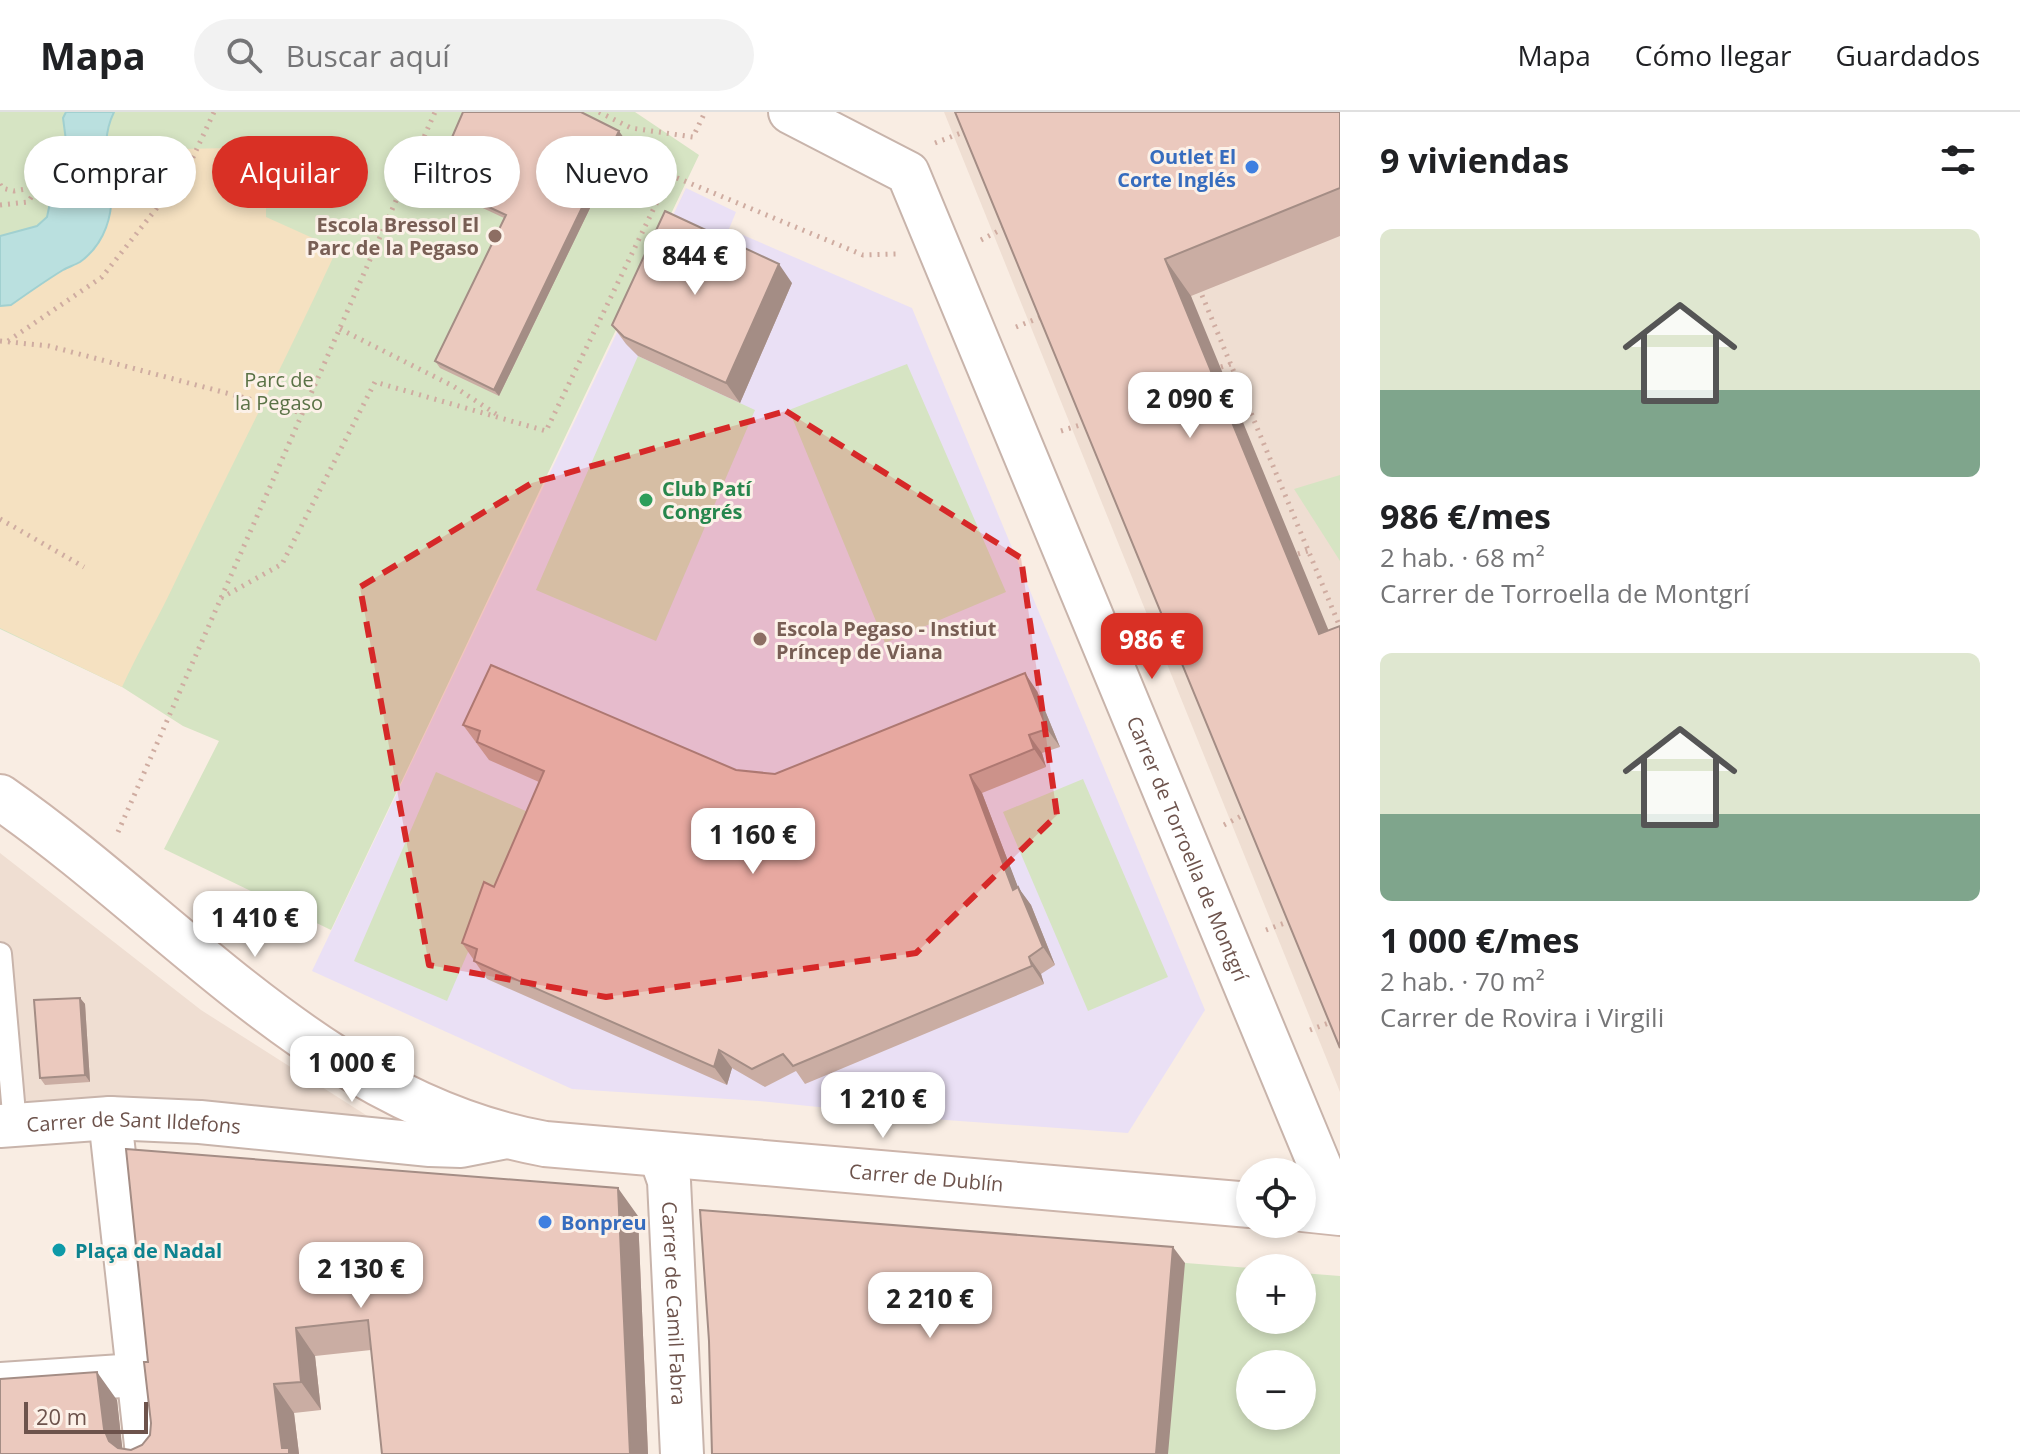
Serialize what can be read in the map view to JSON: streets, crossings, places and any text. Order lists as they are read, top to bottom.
{
  "streets": {
    "main road": ["Carrer de Dublín"],
    "street": ["Carrer de Torroella de Montgrí", "Carrer de Sant Ildefons", "Carrer de Camil Fabra"]
  },
  "crossings": [
    ["Carrer de Sant Ildefons", "Carrer de Dublín"],
    ["Carrer de Dublín", "Carrer de Camil Fabra"]
  ],
  "parks": ["Parc de la Pegaso"],
  "places": [
    "Outlet El Corte Inglés",
    "Escola Bressol El Parc de la Pegaso",
    "Club Patí Congrés",
    "Escola Pegaso - Instiut Príncep de Viana",
    "Bonpreu",
    "Plaça de Nadal"
  ],
  "scale_bar": "20 m",
  "page": {
    "header": "Mapa",
    "search": "Buscar aquí",
    "nav": ["Mapa", "Cómo llegar", "Guardados"],
    "heading": "9 viviendas",
    "chip": [
      "Comprar",
      "Alquilar",
      "Filtros",
      "Nuevo"
    ],
    "list": [
      {
        "name": "986 €/mes",
        "note": "2 hab. · 68 m² · Carrer de Torroella de Montgrí"
      },
      {
        "name": "1 000 €/mes",
        "note": "2 hab. · 70 m² · Carrer de Rovira i Virgili"
      }
    ],
    "price": [
      "844 €",
      "2 090 €",
      "986 €",
      "1 160 €",
      "1 410 €",
      "1 000 €",
      "1 210 €",
      "2 130 €",
      "2 210 €"
    ],
    "map_buttons": ["+", "−"],
    "scale": "20 m"
  }
}
